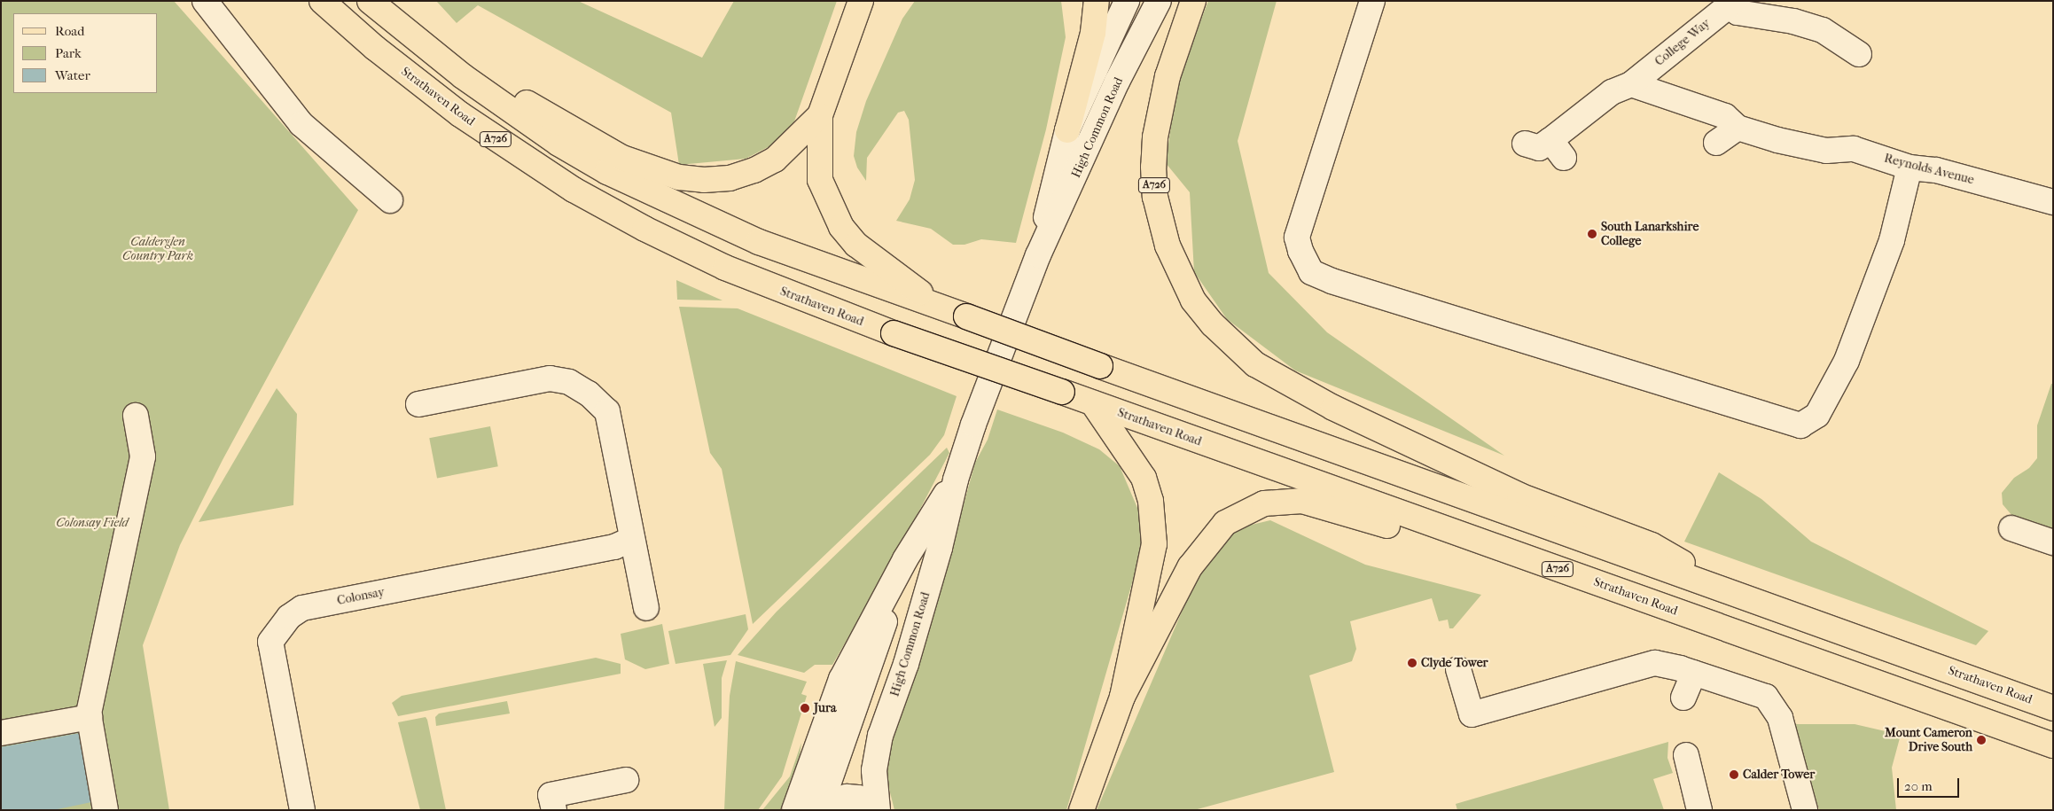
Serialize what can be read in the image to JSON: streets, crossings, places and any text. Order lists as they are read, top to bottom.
{
  "streets": {
    "main road": ["Strathaven Road", "A726"],
    "street": [
      "College Way",
      "High Common Road",
      "Reynolds Avenue",
      "Colonsay"
    ]
  },
  "crossings": [
    ["College Way", "Reynolds Avenue"],
    ["Strathaven Road", "A726"]
  ],
  "parks": ["Calderglen Country Park", "Colonsay Field"],
  "places": [
    "South Lanarkshire College",
    "Clyde Tower",
    "Jura",
    "Mount Cameron Drive South",
    "Calder Tower"
  ],
  "legend": ["Road", "Park", "Water"],
  "scale_bar": "20 m"
}
